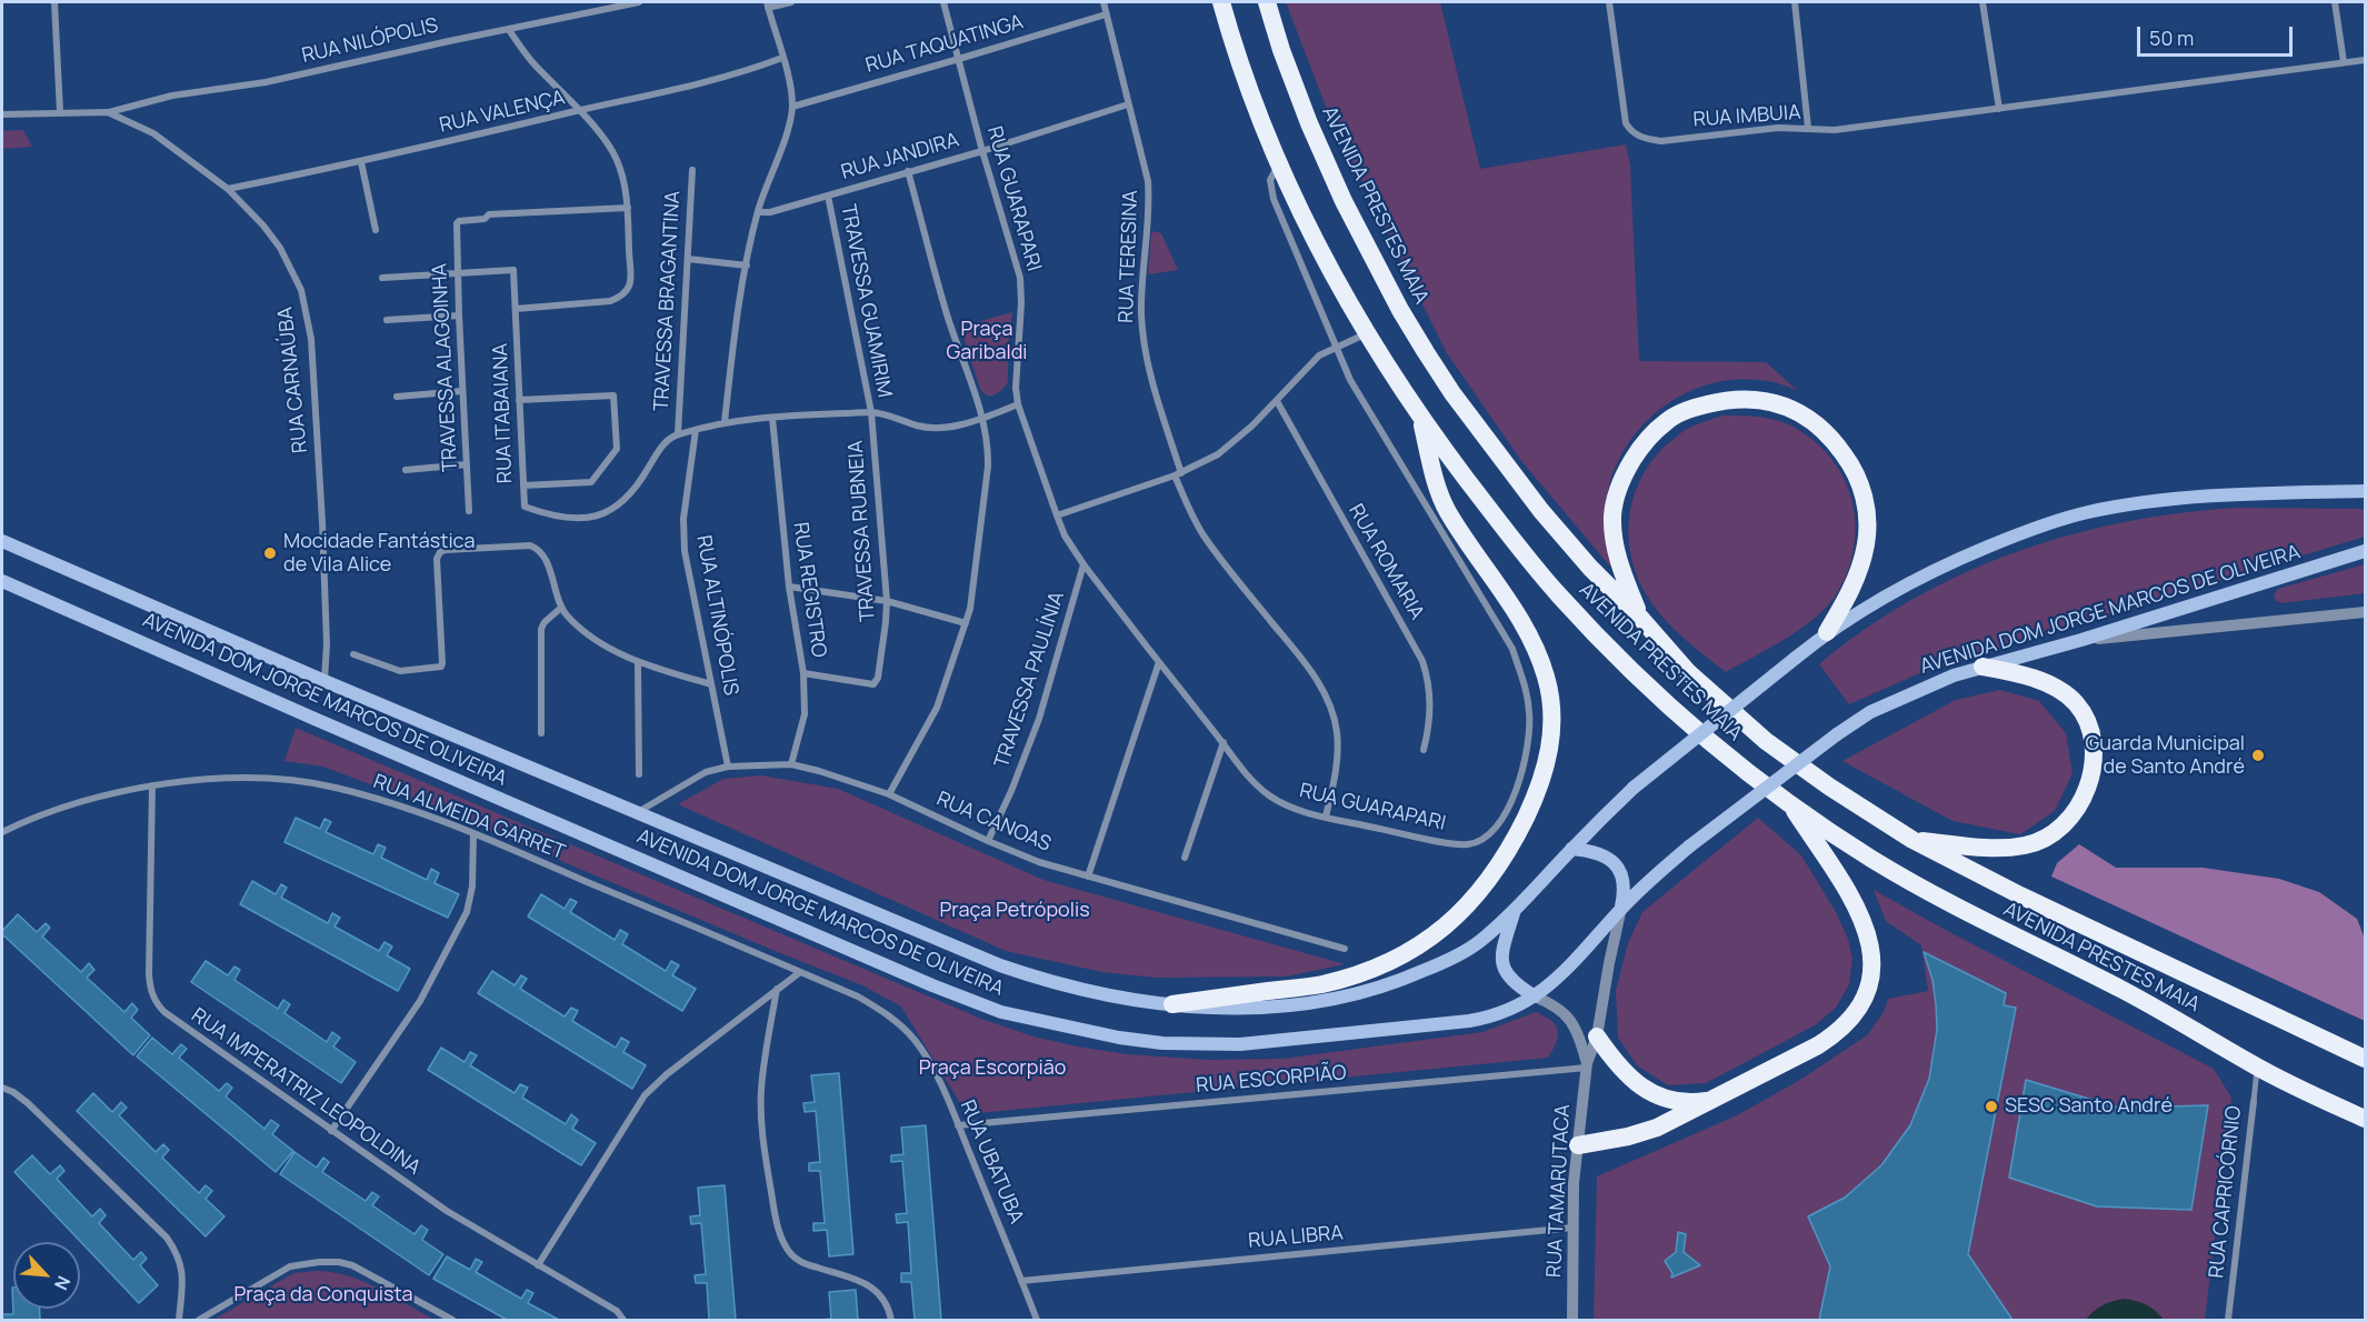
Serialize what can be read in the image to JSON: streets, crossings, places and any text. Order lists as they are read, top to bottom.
{
  "streets": {
    "highway": ["AVENIDA PRESTES MAIA"],
    "main road": ["AVENIDA DOM JORGE MARCOS DE OLIVEIRA"],
    "street": [
      "RUA NILÓPOLIS",
      "RUA TAQUATINGA",
      "RUA VALENÇA",
      "RUA IMBUIA",
      "RUA JANDIRA",
      "RUA GUARAPARI",
      "RUA TERESINA",
      "TRAVESSA BRAGANTINA",
      "TRAVESSA GUAMIRIM",
      "TRAVESSA ALAGOINHA",
      "RUA CARNAÚBA",
      "RUA ITABAIANA",
      "TRAVESSA RUBNEIA",
      "RUA ROMARIA",
      "RUA REGISTRO",
      "RUA ALTINÓPOLIS",
      "TRAVESSA PAULÍNIA",
      "RUA ALMEIDA GARRET",
      "RUA CANOAS",
      "RUA ESCORPIÃO",
      "RUA IMPERATRIZ LEOPOLDINA",
      "RUA UBATUBA",
      "RUA TAMARUTACA",
      "RUA CAPRICÓRNIO",
      "RUA LIBRA"
    ]
  },
  "crossings": [
    ["RUA NILÓPOLIS", "RUA CARNAÚBA"],
    ["RUA TAQUATINGA", "RUA GUARAPARI"],
    ["RUA TAQUATINGA", "RUA TERESINA"],
    ["RUA VALENÇA", "RUA CARNAÚBA"],
    ["RUA JANDIRA", "RUA GUARAPARI"],
    ["RUA JANDIRA", "RUA TERESINA"],
    ["RUA JANDIRA", "TRAVESSA GUAMIRIM"],
    ["RUA GUARAPARI", "AVENIDA PRESTES MAIA"],
    ["RUA GUARAPARI", "RUA TERESINA"],
    ["RUA GUARAPARI", "TRAVESSA PAULÍNIA"],
    ["AVENIDA PRESTES MAIA", "RUA CAPRICÓRNIO"],
    ["TRAVESSA BRAGANTINA", "RUA ITABAIANA"],
    ["TRAVESSA GUAMIRIM", "TRAVESSA RUBNEIA"],
    ["TRAVESSA ALAGOINHA", "RUA ITABAIANA"],
    ["RUA CARNAÚBA", "AVENIDA DOM JORGE MARCOS DE OLIVEIRA"],
    ["TRAVESSA RUBNEIA", "RUA REGISTRO"],
    ["RUA REGISTRO", "RUA CANOAS"],
    ["AVENIDA DOM JORGE MARCOS DE OLIVEIRA", "RUA CANOAS"],
    ["AVENIDA DOM JORGE MARCOS DE OLIVEIRA", "RUA TAMARUTACA"],
    ["RUA ALTINÓPOLIS", "RUA CANOAS"],
    ["TRAVESSA PAULÍNIA", "RUA CANOAS"],
    ["RUA ALMEIDA GARRET", "RUA IMPERATRIZ LEOPOLDINA"],
    ["RUA ALMEIDA GARRET", "RUA UBATUBA"],
    ["RUA ESCORPIÃO", "RUA UBATUBA"],
    ["RUA ESCORPIÃO", "RUA TAMARUTACA"],
    ["RUA UBATUBA", "RUA LIBRA"],
    ["RUA TAMARUTACA", "RUA LIBRA"]
  ],
  "parks": [
    "Praça Garibaldi",
    "Praça Petrópolis",
    "Praça Escorpião",
    "Praça da Conquista"
  ],
  "places": ["Mocidade Fantástica de Vila Alice", "Guarda Municipal de Santo André", "SESC Santo André"],
  "scale_bar": "50 m",
  "north": "bottom right"
}
